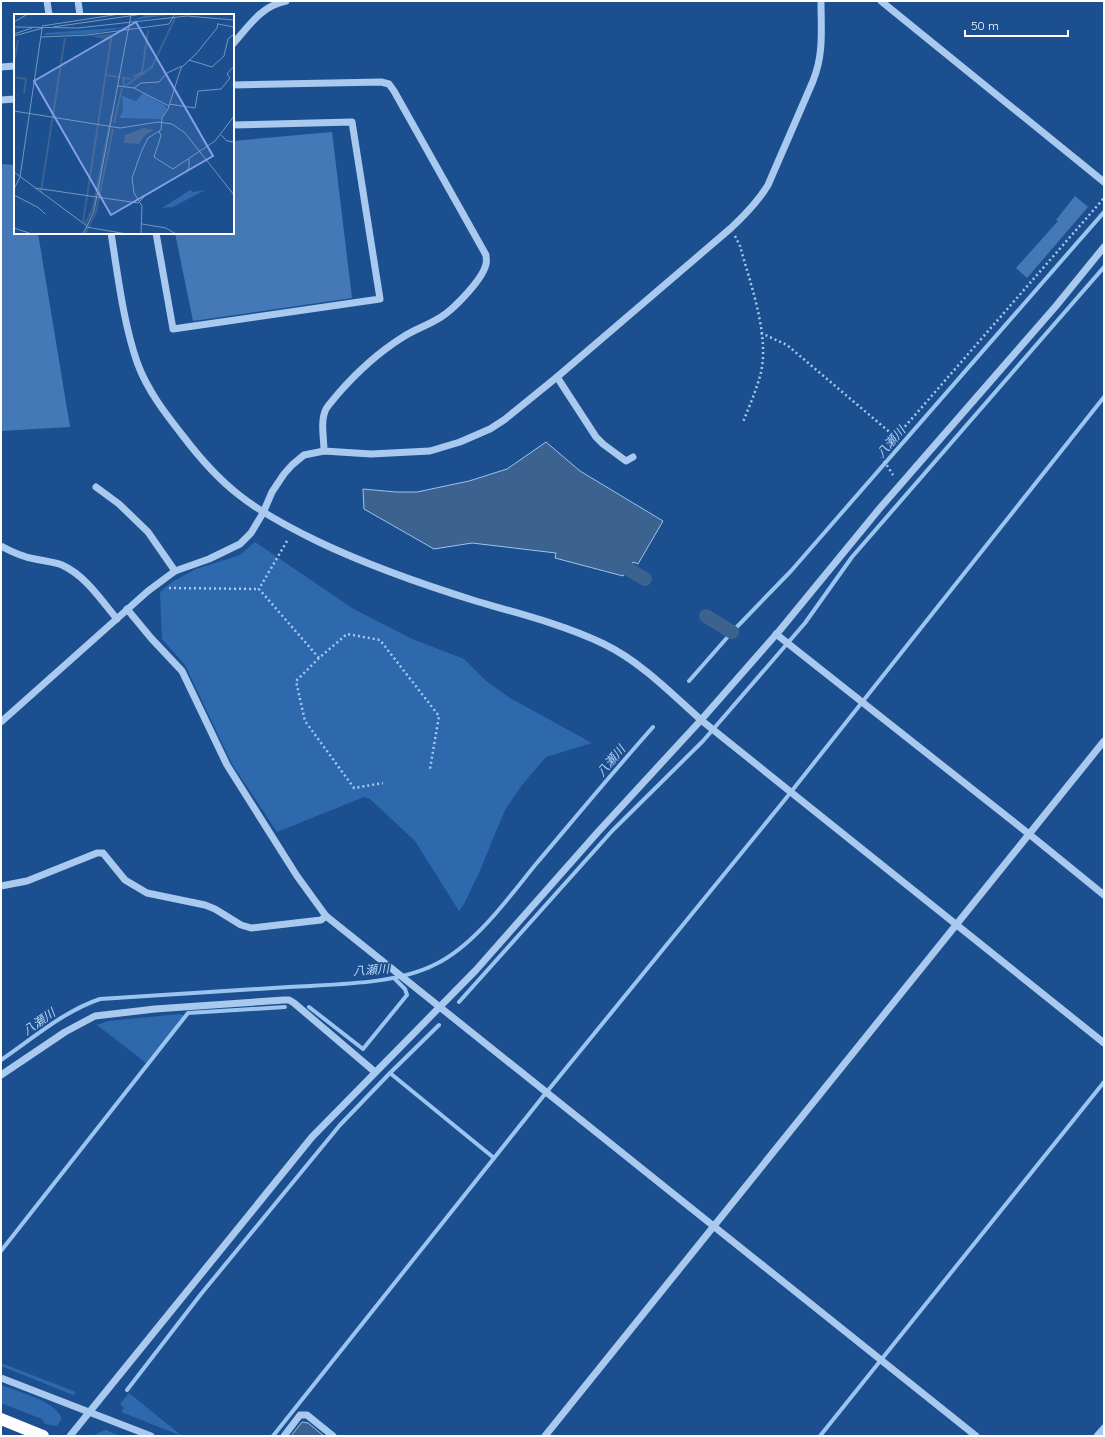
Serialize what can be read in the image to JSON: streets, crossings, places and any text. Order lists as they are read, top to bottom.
{
  "water": ["八瀬川"],
  "scale_bar": "50 m"
}
